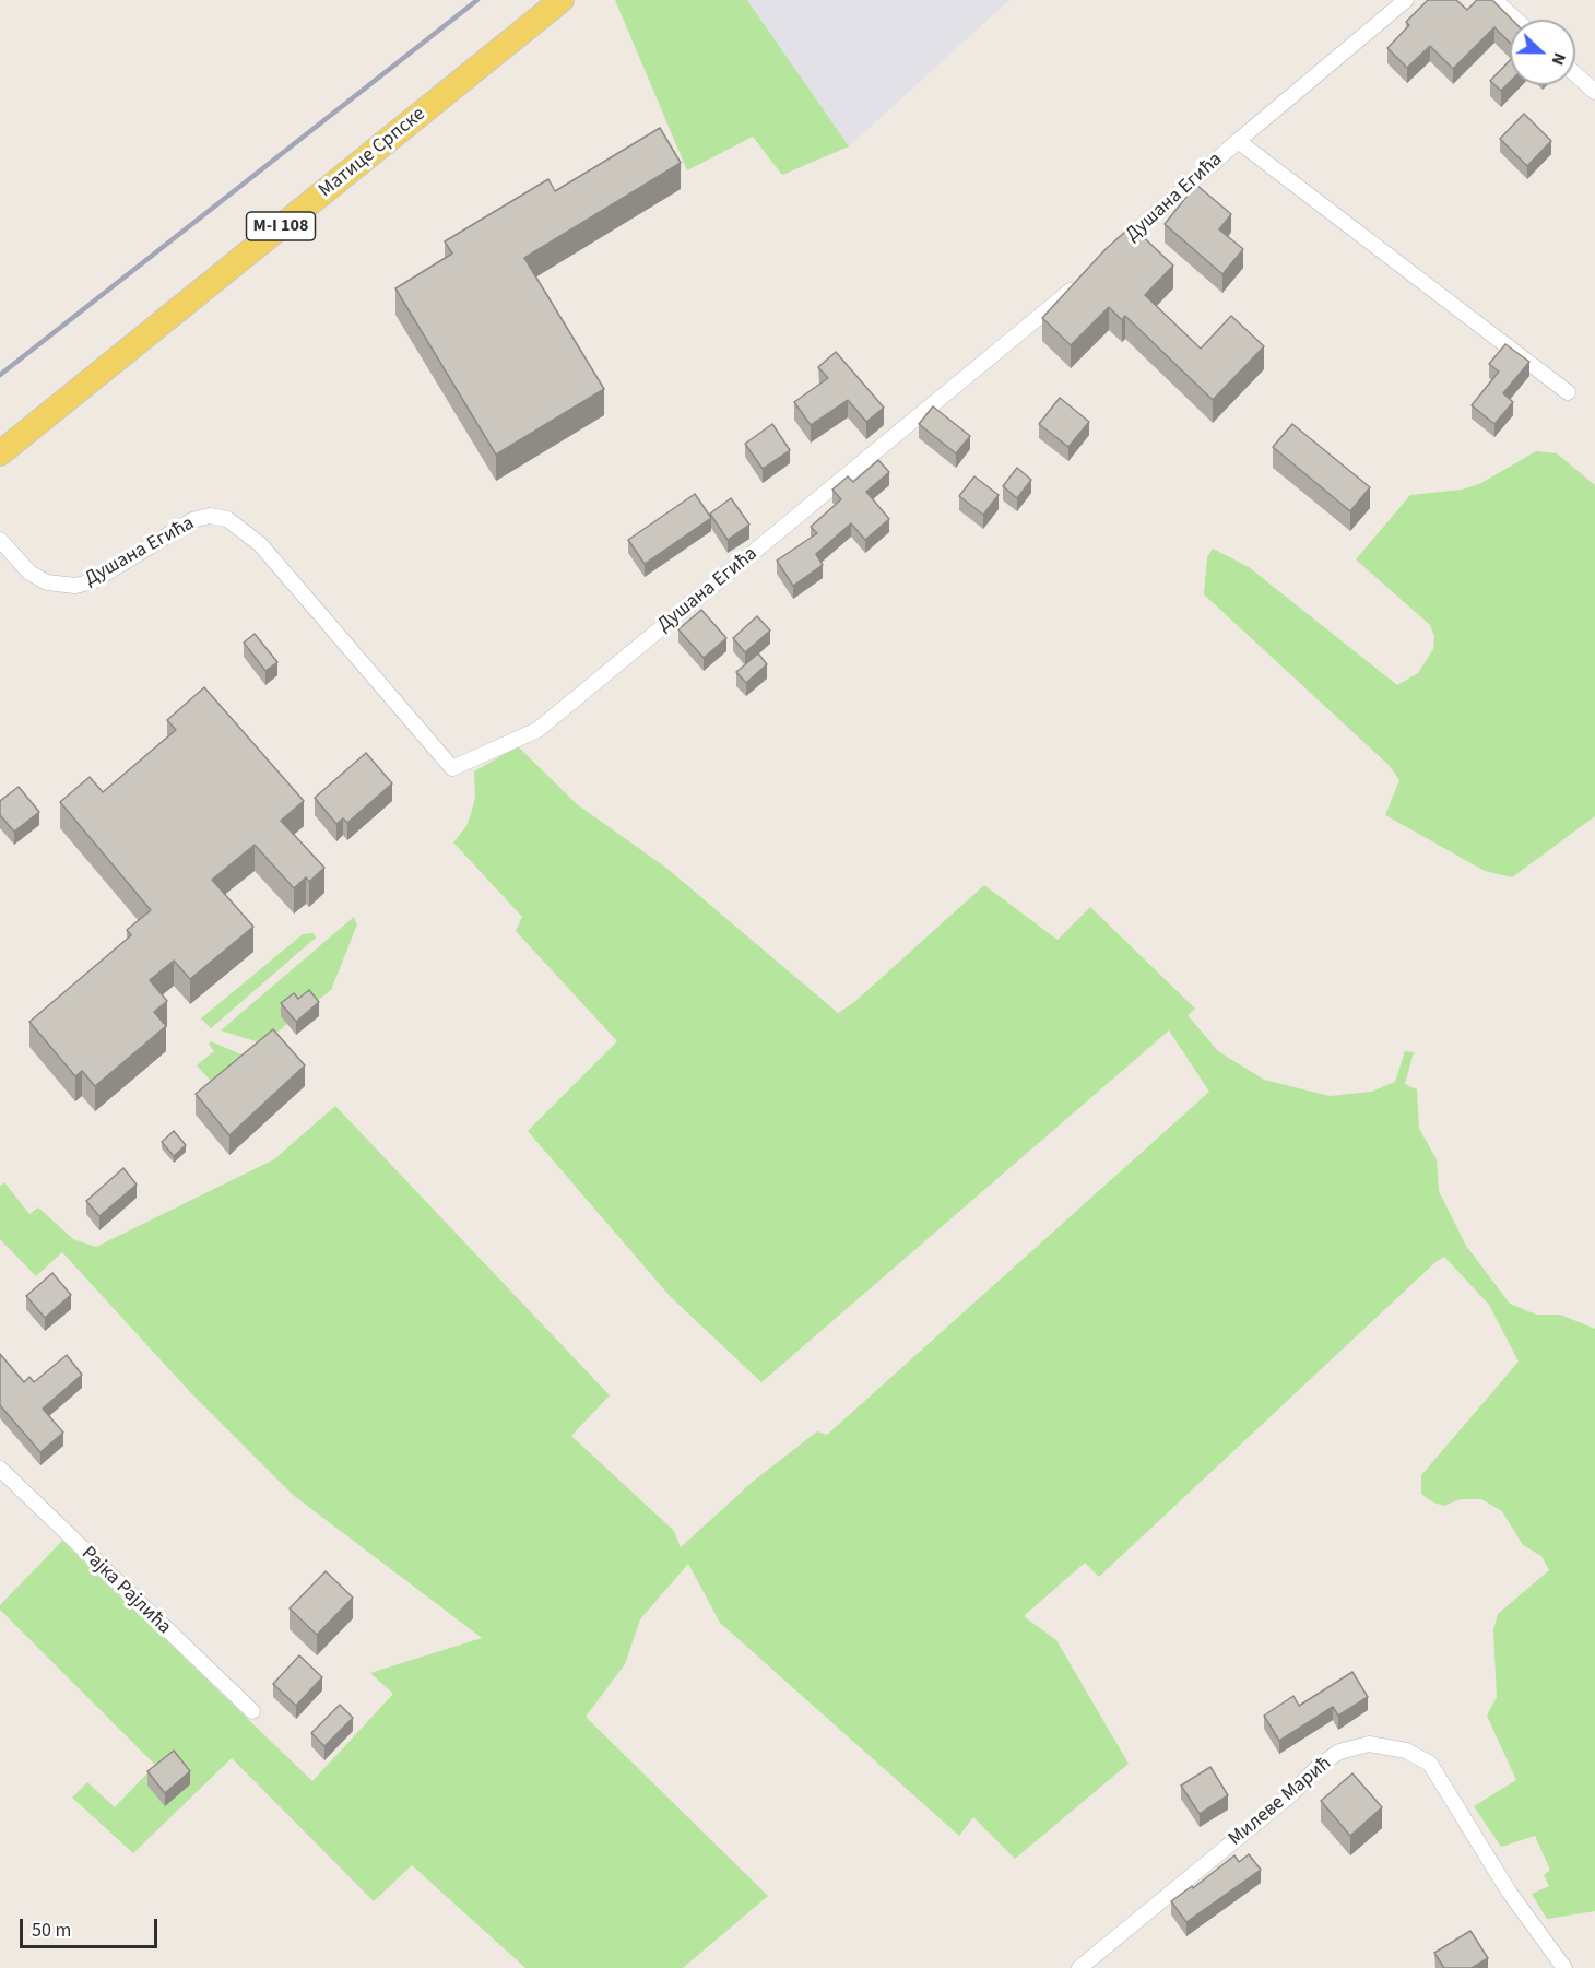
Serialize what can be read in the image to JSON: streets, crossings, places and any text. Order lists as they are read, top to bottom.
{
  "streets": {
    "main road": ["Матице Српске", "M-I 108"],
    "street": ["Душана Егића", "Рајка Рајлића", "Милеве Мaрић"]
  },
  "scale_bar": "50 m",
  "north": "right"
}
